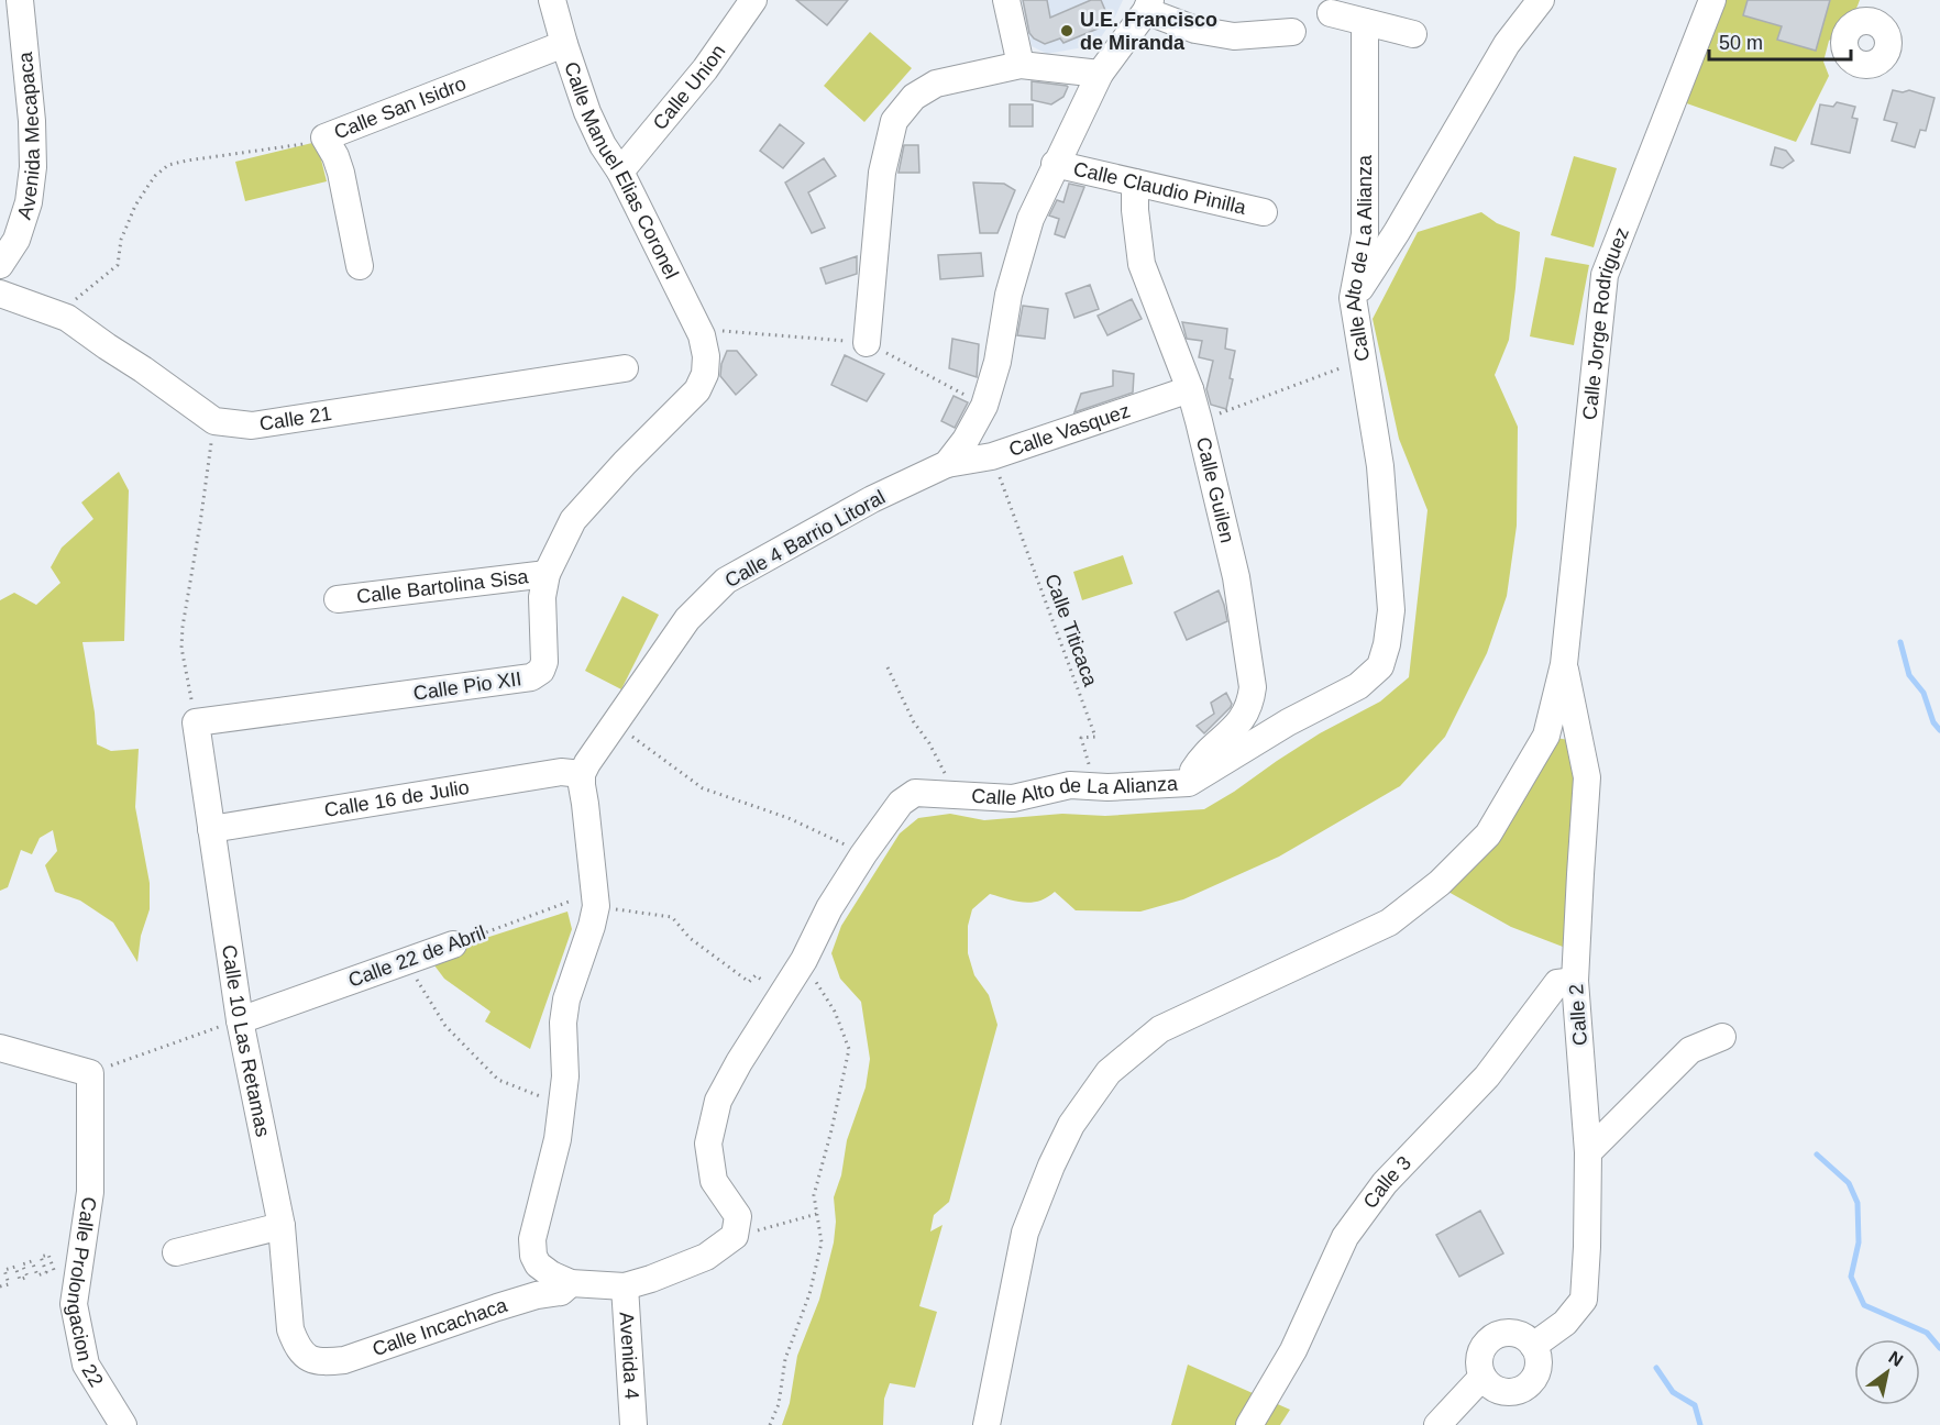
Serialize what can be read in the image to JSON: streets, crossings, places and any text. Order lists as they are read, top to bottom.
{
  "streets": {
    "street": [
      "Calle Union",
      "Calle San Isidro",
      "Avenida Mecapaca",
      "Calle Manuel Elias Coronel",
      "Calle Claudio Pinilla",
      "Calle Alto de La Alianza",
      "Calle Jorge Rodriguez",
      "Calle 21",
      "Calle Vasquez",
      "Calle Guilen",
      "Calle 4 Barrio Litoral",
      "Calle Bartolina Sisa",
      "Calle Pio XII",
      "Calle 16 de Julio",
      "Calle 22 de Abril",
      "Calle 2",
      "Calle 10 Las Retamas",
      "Calle 3",
      "Calle Prolongacion 22",
      "Calle Incachaca",
      "Avenida 4"
    ],
    "path": ["Calle Titicaca"]
  },
  "crossings": [
    ["Calle Union", "Calle Manuel Elias Coronel"],
    ["Calle San Isidro", "Calle Manuel Elias Coronel"],
    ["Calle Manuel Elias Coronel", "Calle Pio XII"],
    ["Calle Claudio Pinilla", "Calle Guilen"],
    ["Calle Claudio Pinilla", "Calle 4 Barrio Litoral"],
    ["Calle Alto de La Alianza", "Calle Guilen"],
    ["Calle Alto de La Alianza", "Calle 22 de Abril"],
    ["Calle Jorge Rodriguez", "Calle 2"],
    ["Calle Vasquez", "Calle Guilen"],
    ["Calle Vasquez", "Calle 4 Barrio Litoral"],
    ["Calle Vasquez", "Calle Titicaca"],
    ["Calle 4 Barrio Litoral", "Calle 16 de Julio"],
    ["Calle Bartolina Sisa", "Calle Pio XII"],
    ["Calle Pio XII", "Calle 10 Las Retamas"],
    ["Calle 16 de Julio", "Calle 10 Las Retamas"],
    ["Calle 22 de Abril", "Calle 10 Las Retamas"],
    ["Calle 2", "Calle 3"],
    ["Calle 10 Las Retamas", "Calle Incachaca"]
  ],
  "places": ["U.E. Francisco de Miranda"],
  "scale_bar": "50 m",
  "north": "top right"
}
